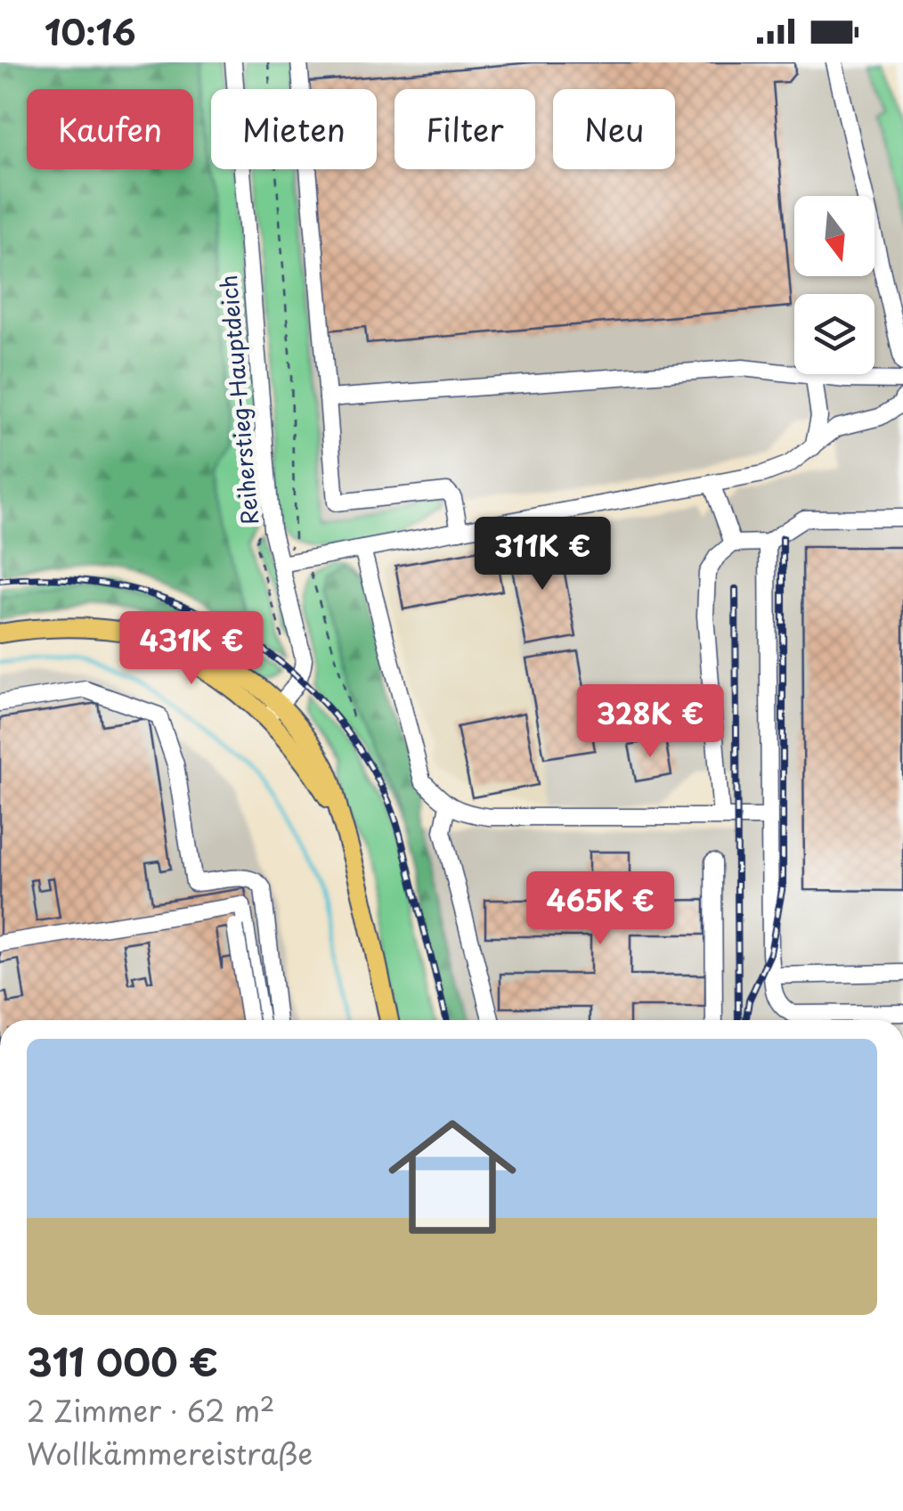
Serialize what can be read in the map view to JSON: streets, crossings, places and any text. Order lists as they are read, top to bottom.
{
  "streets": {
    "street": ["Reiherstieg-Hauptdeich"]
  },
  "north": "bottom",
  "page": {
    "status": "10:16",
    "chip": [
      "Kaufen",
      "Mieten",
      "Filter",
      "Neu"
    ],
    "price": [
      "311K €",
      "431K €",
      "328K €",
      "465K €"
    ],
    "list": [
      {
        "name": "311 000 €",
        "note": "2 Zimmer · 62 m² · Wollkämmereistraße"
      }
    ]
  }
}
